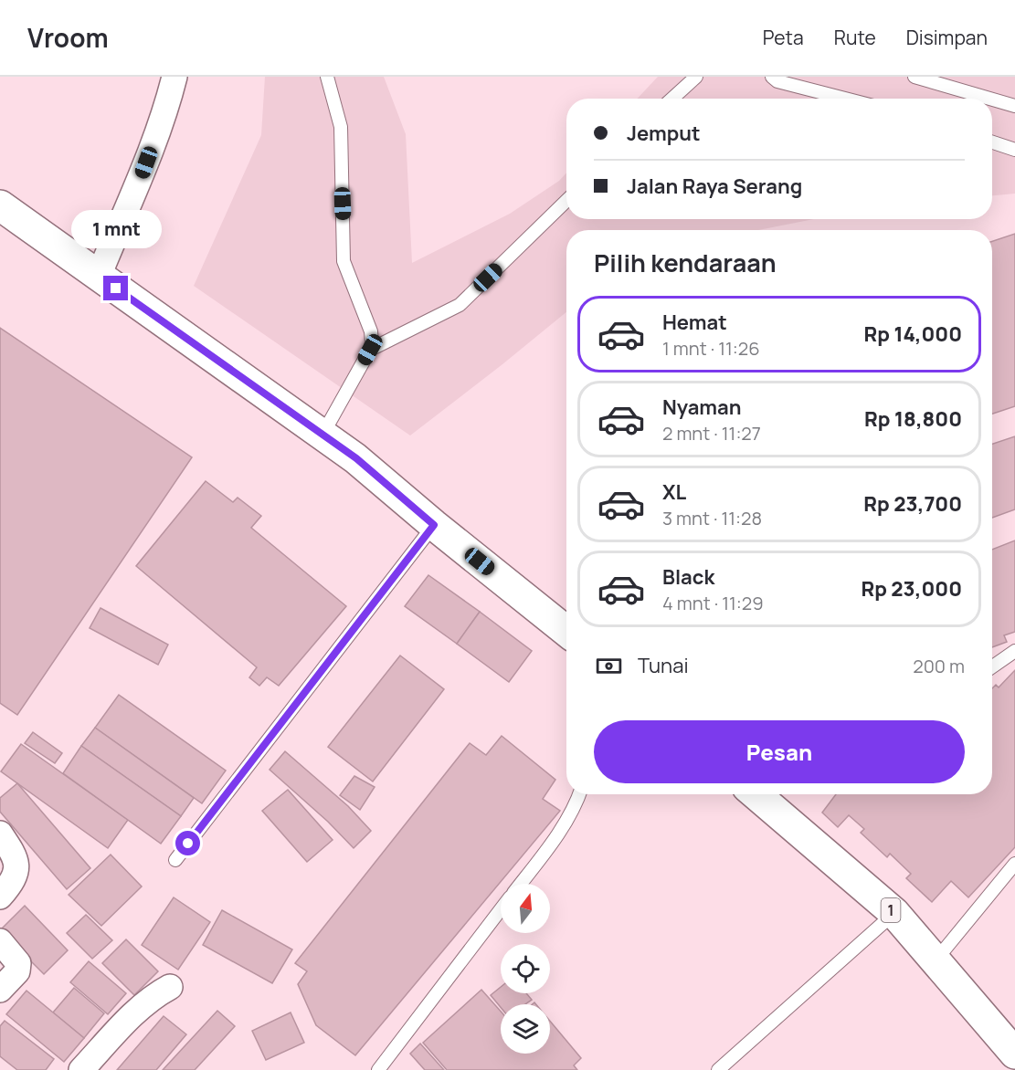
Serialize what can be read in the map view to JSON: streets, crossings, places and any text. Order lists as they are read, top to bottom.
{
  "streets": {
    "highway": ["1"]
  },
  "north": "top",
  "page": {
    "header": "Vroom",
    "nav": ["Peta", "Rute", "Disimpan"],
    "banner": ["Jemput", "Jalan Raya Serang"],
    "bubble": "1 mnt",
    "heading": "Pilih kendaraan",
    "list": [
      {
        "name": "Hemat",
        "note": "1 mnt · 11:26",
        "value": "Rp 14,000"
      },
      {
        "name": "Nyaman",
        "note": "2 mnt · 11:27",
        "value": "Rp 18,800"
      },
      {
        "name": "XL",
        "note": "3 mnt · 11:28",
        "value": "Rp 23,700"
      },
      {
        "name": "Black",
        "note": "4 mnt · 11:29",
        "value": "Rp 23,000"
      }
    ],
    "pay": ["Tunai", "200 m"],
    "buttons": "Pesan"
  }
}
